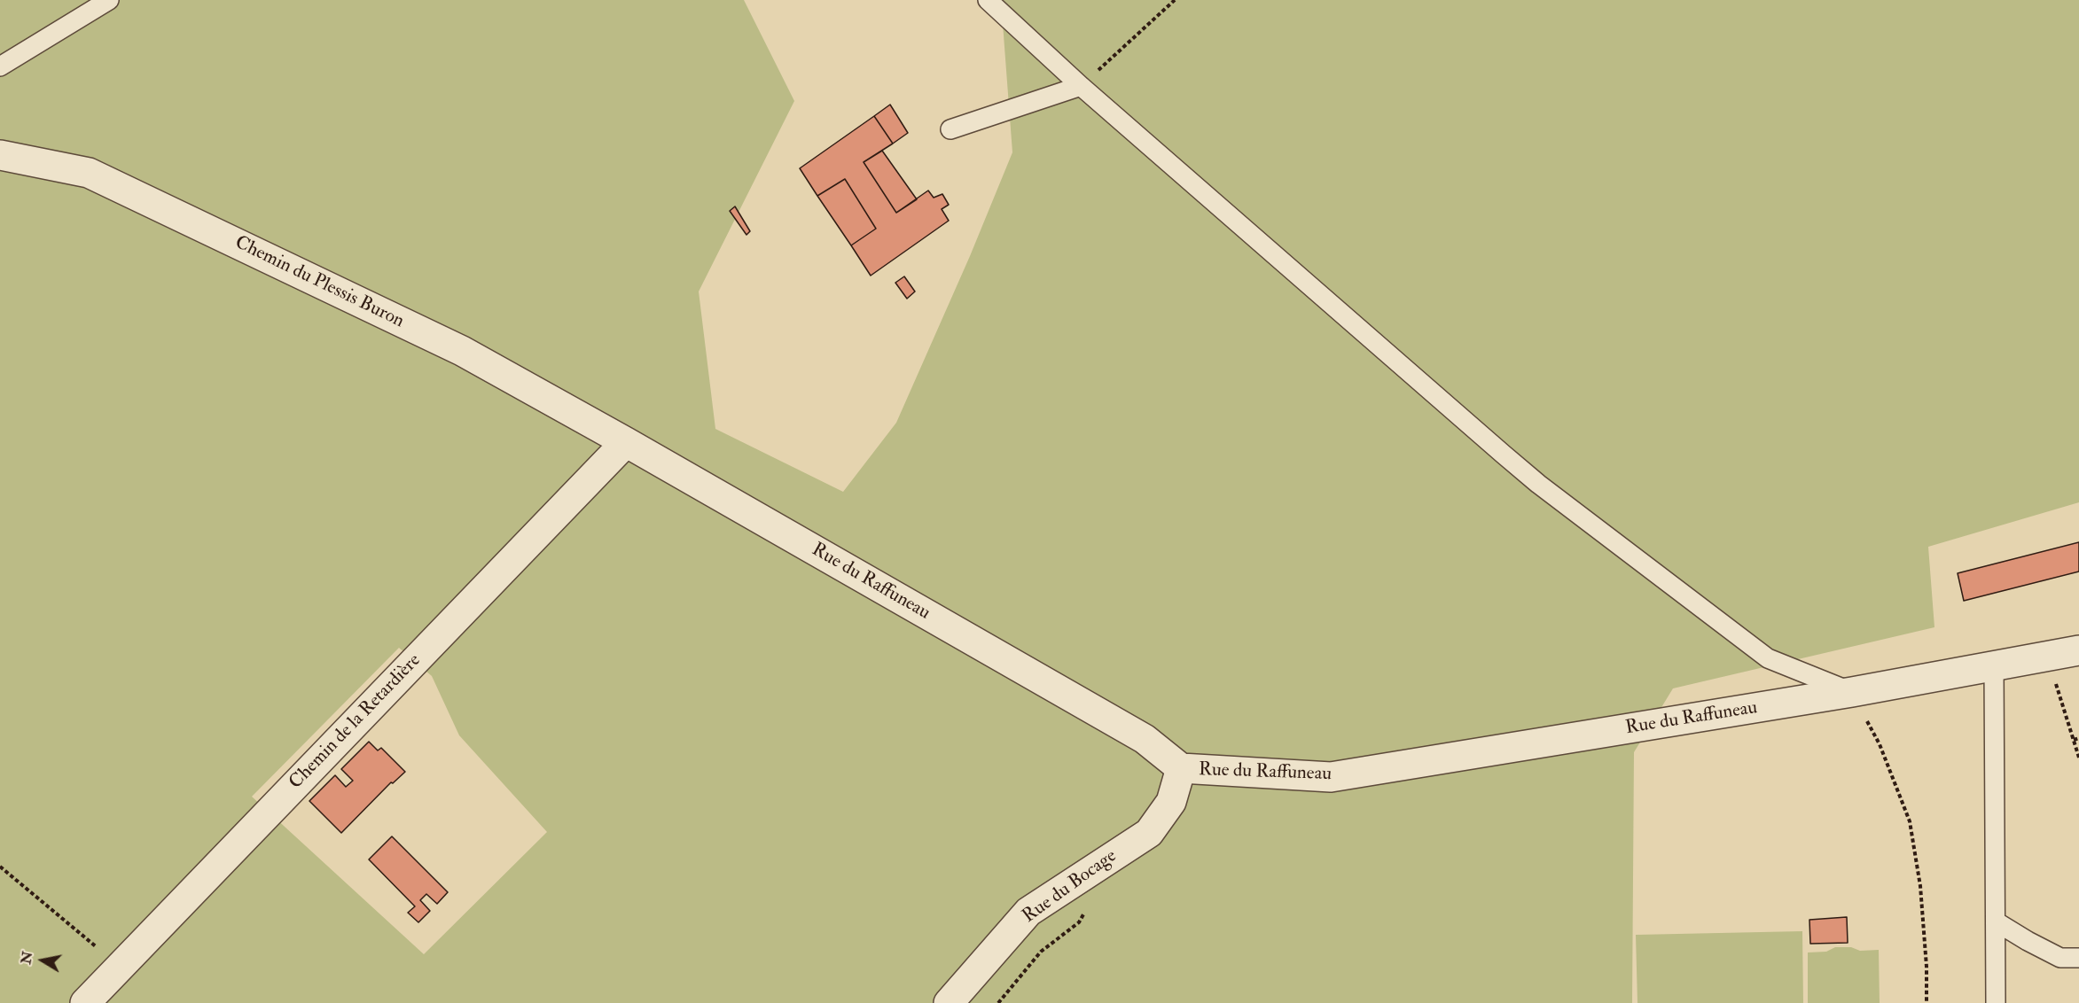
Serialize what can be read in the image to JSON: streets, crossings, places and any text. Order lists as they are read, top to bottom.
{
  "streets": {
    "street": [
      "Chemin du Plessis Buron",
      "Rue du Raffuneau",
      "Chemin de la Retardière",
      "Rue du Bocage"
    ]
  },
  "crossings": [
    ["Chemin du Plessis Buron", "Rue du Raffuneau"],
    ["Chemin du Plessis Buron", "Chemin de la Retardière"],
    ["Rue du Raffuneau", "Chemin de la Retardière"],
    ["Rue du Raffuneau", "Rue du Bocage"]
  ],
  "north": "left"
}
